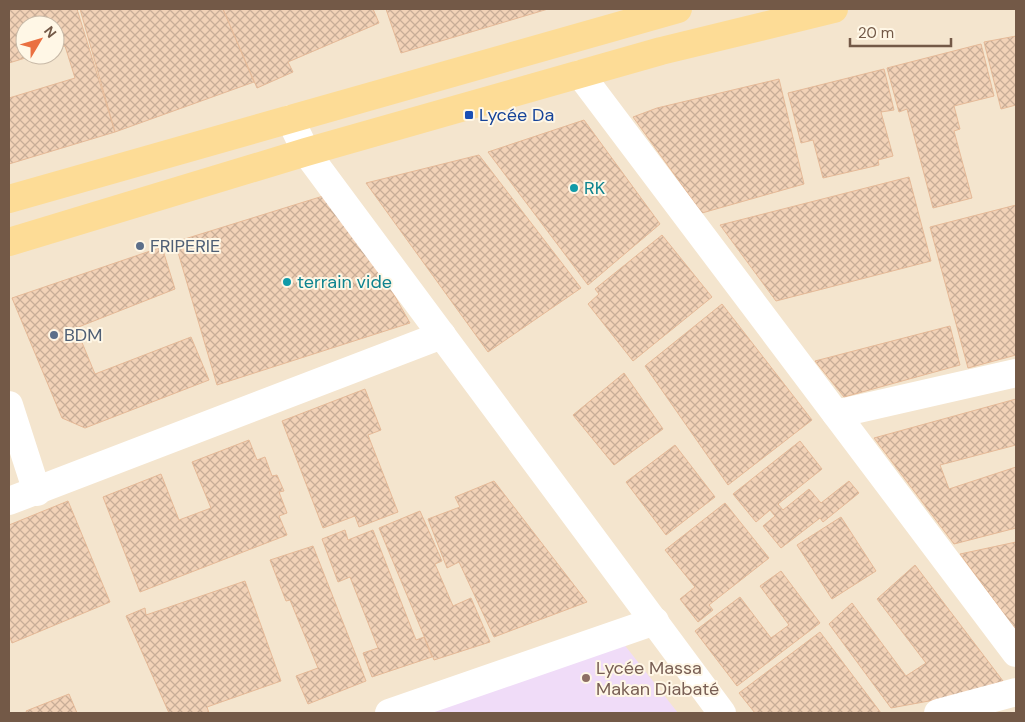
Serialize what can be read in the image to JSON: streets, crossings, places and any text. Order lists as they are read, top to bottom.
{
  "places": {
    "transit": ["Lycée Da"],
    "other": [
      "RK",
      "FRIPERIE",
      "terrain vide",
      "BDM",
      "Lycée Massa Makan Diabaté"
    ]
  },
  "scale_bar": "20 m",
  "north": "top right"
}
